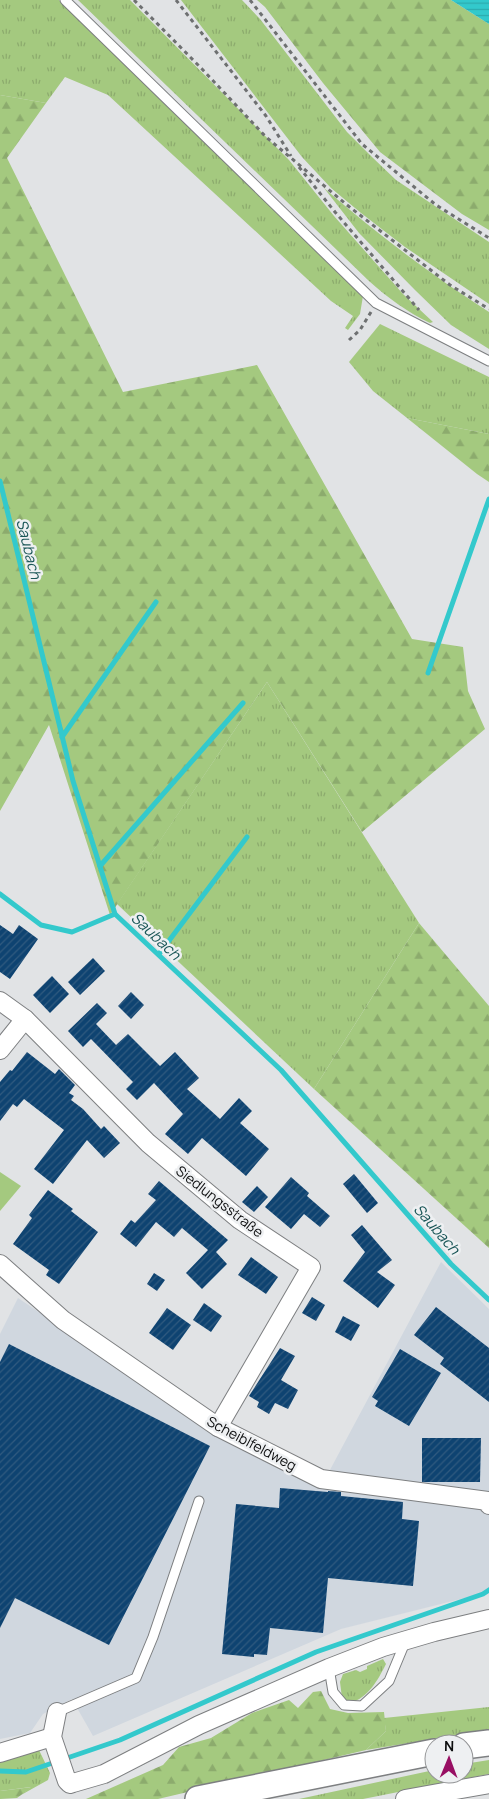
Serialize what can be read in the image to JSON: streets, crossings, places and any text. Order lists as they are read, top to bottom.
{
  "streets": {
    "street": ["Siedlungsstraße", "Scheiblfeldweg"]
  },
  "crossings": [
    ["Siedlungsstraße", "Scheiblfeldweg"]
  ],
  "water": ["Saubach"],
  "north": "top"
}
